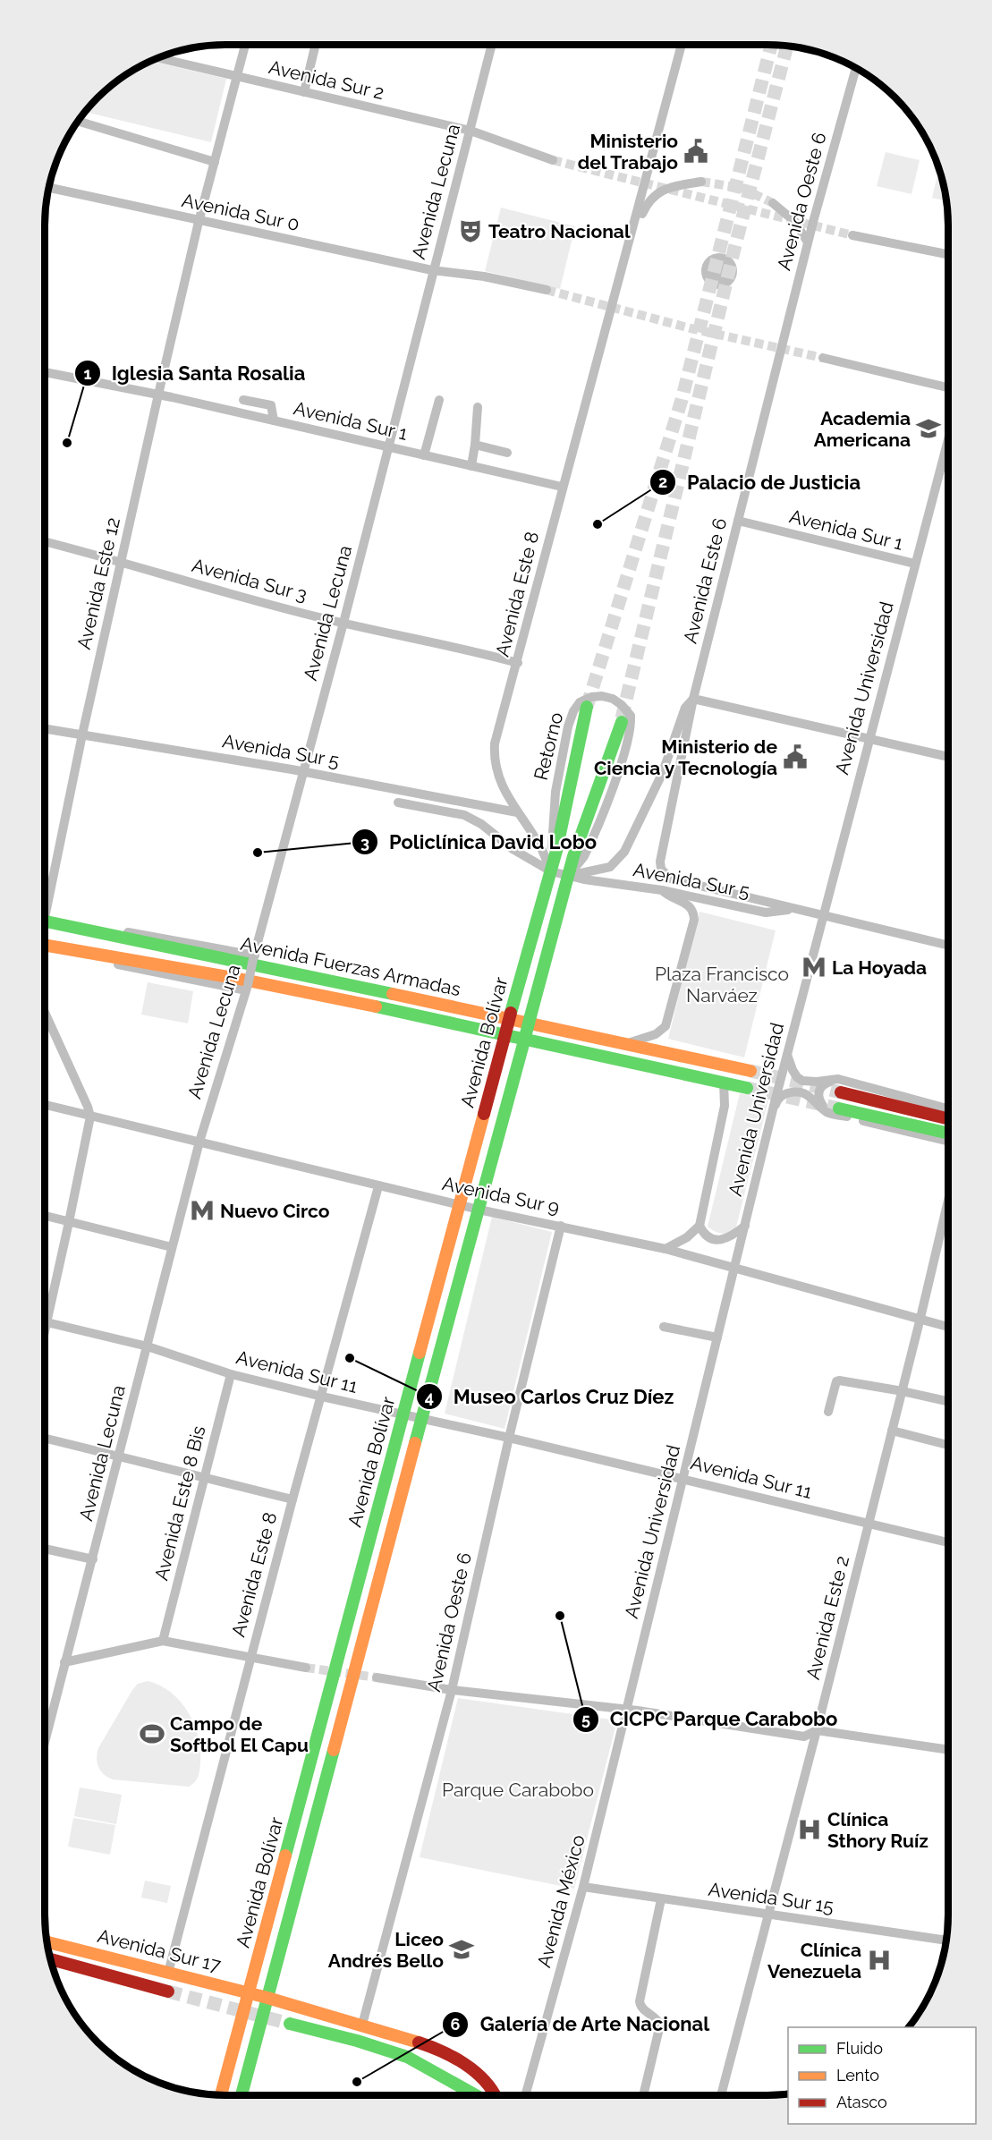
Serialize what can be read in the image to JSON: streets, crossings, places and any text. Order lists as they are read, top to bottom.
{
  "streets": {
    "main road": ["Avenida Fuerzas Armadas", "Avenida Bolívar", "Avenida Sur 17"],
    "street": [
      "Avenida Sur 2",
      "Avenida Lecuna",
      "Avenida Oeste 6",
      "Avenida Sur 0",
      "Avenida Sur 1",
      "Avenida Sur 3",
      "Avenida Este 6",
      "Avenida Este 12",
      "Avenida Este 8",
      "Avenida Universidad",
      "Retorno",
      "Avenida Sur 5",
      "Avenida Sur 9",
      "Avenida Sur 11",
      "Avenida Este 8 Bis",
      "Avenida Este 2",
      "Avenida Sur 15",
      "Avenida México"
    ]
  },
  "crossings": [
    ["Avenida Sur 2", "Avenida Lecuna"],
    ["Avenida Sur 2", "Avenida Este 12"],
    ["Avenida Lecuna", "Avenida Sur 0"],
    ["Avenida Lecuna", "Avenida Sur 1"],
    ["Avenida Lecuna", "Avenida Sur 3"],
    ["Avenida Lecuna", "Avenida Sur 5"],
    ["Avenida Lecuna", "Avenida Sur 9"],
    ["Avenida Lecuna", "Avenida Sur 11"],
    ["Avenida Oeste 6", "Avenida Este 6"],
    ["Avenida Oeste 6", "Avenida Sur 9"],
    ["Avenida Oeste 6", "Avenida Sur 11"],
    ["Avenida Oeste 6", "Avenida Sur 17"],
    ["Avenida Sur 0", "Avenida Este 12"],
    ["Avenida Sur 1", "Avenida Este 6"],
    ["Avenida Sur 1", "Avenida Este 12"],
    ["Avenida Sur 1", "Avenida Este 8"],
    ["Avenida Sur 1", "Avenida Universidad"],
    ["Avenida Sur 3", "Avenida Este 12"],
    ["Avenida Sur 3", "Avenida Este 8"],
    ["Avenida Este 6", "Retorno"],
    ["Avenida Este 6", "Avenida Sur 5"],
    ["Avenida Este 6", "Avenida Bolívar"],
    ["Avenida Este 12", "Avenida Sur 5"],
    ["Avenida Este 8", "Retorno"],
    ["Avenida Este 8", "Avenida Sur 5"],
    ["Avenida Este 8", "Avenida Bolívar"],
    ["Avenida Este 8", "Avenida Sur 9"],
    ["Avenida Este 8", "Avenida Sur 11"],
    ["Avenida Este 8", "Avenida Sur 17"],
    ["Avenida Universidad", "Avenida Sur 5"],
    ["Avenida Universidad", "Avenida Sur 9"],
    ["Avenida Universidad", "Avenida Sur 11"],
    ["Avenida Universidad", "Avenida México"],
    ["Retorno", "Avenida Sur 5"],
    ["Retorno", "Avenida Bolívar"],
    ["Avenida Sur 5", "Avenida Bolívar"],
    ["Avenida Bolívar", "Avenida Sur 9"],
    ["Avenida Bolívar", "Avenida Sur 11"],
    ["Avenida Bolívar", "Avenida Sur 17"],
    ["Avenida Sur 9", "Avenida Este 2"],
    ["Avenida Sur 11", "Avenida Este 8 Bis"],
    ["Avenida Sur 11", "Avenida Este 2"],
    ["Avenida Este 2", "Avenida Sur 15"],
    ["Avenida Sur 15", "Avenida México"]
  ],
  "parks": ["Plaza Francisco Narváez", "Parque Carabobo"],
  "places": {
    "public building": ["Ministerio del Trabajo", "Ministerio de Ciencia y Tecnología"],
    "theatre": ["Teatro Nacional"],
    "school or university": ["Academia Americana", "Liceo Andrés Bello"],
    "other": [
      "Iglesia Santa Rosalia",
      "Palacio de Justicia",
      "Policlínica David Lobo",
      "Museo Carlos Cruz Díez",
      "CICPC Parque Carabobo",
      "Galería de Arte Nacional"
    ],
    "metro station": ["La Hoyada", "Nuevo Circo"],
    "sports": ["Campo de Softbol El Capu"],
    "hospital": ["Clínica Sthory Ruíz", "Clínica Venezuela"]
  },
  "legend": ["Fluido", "Lento", "Atasco"]
}
